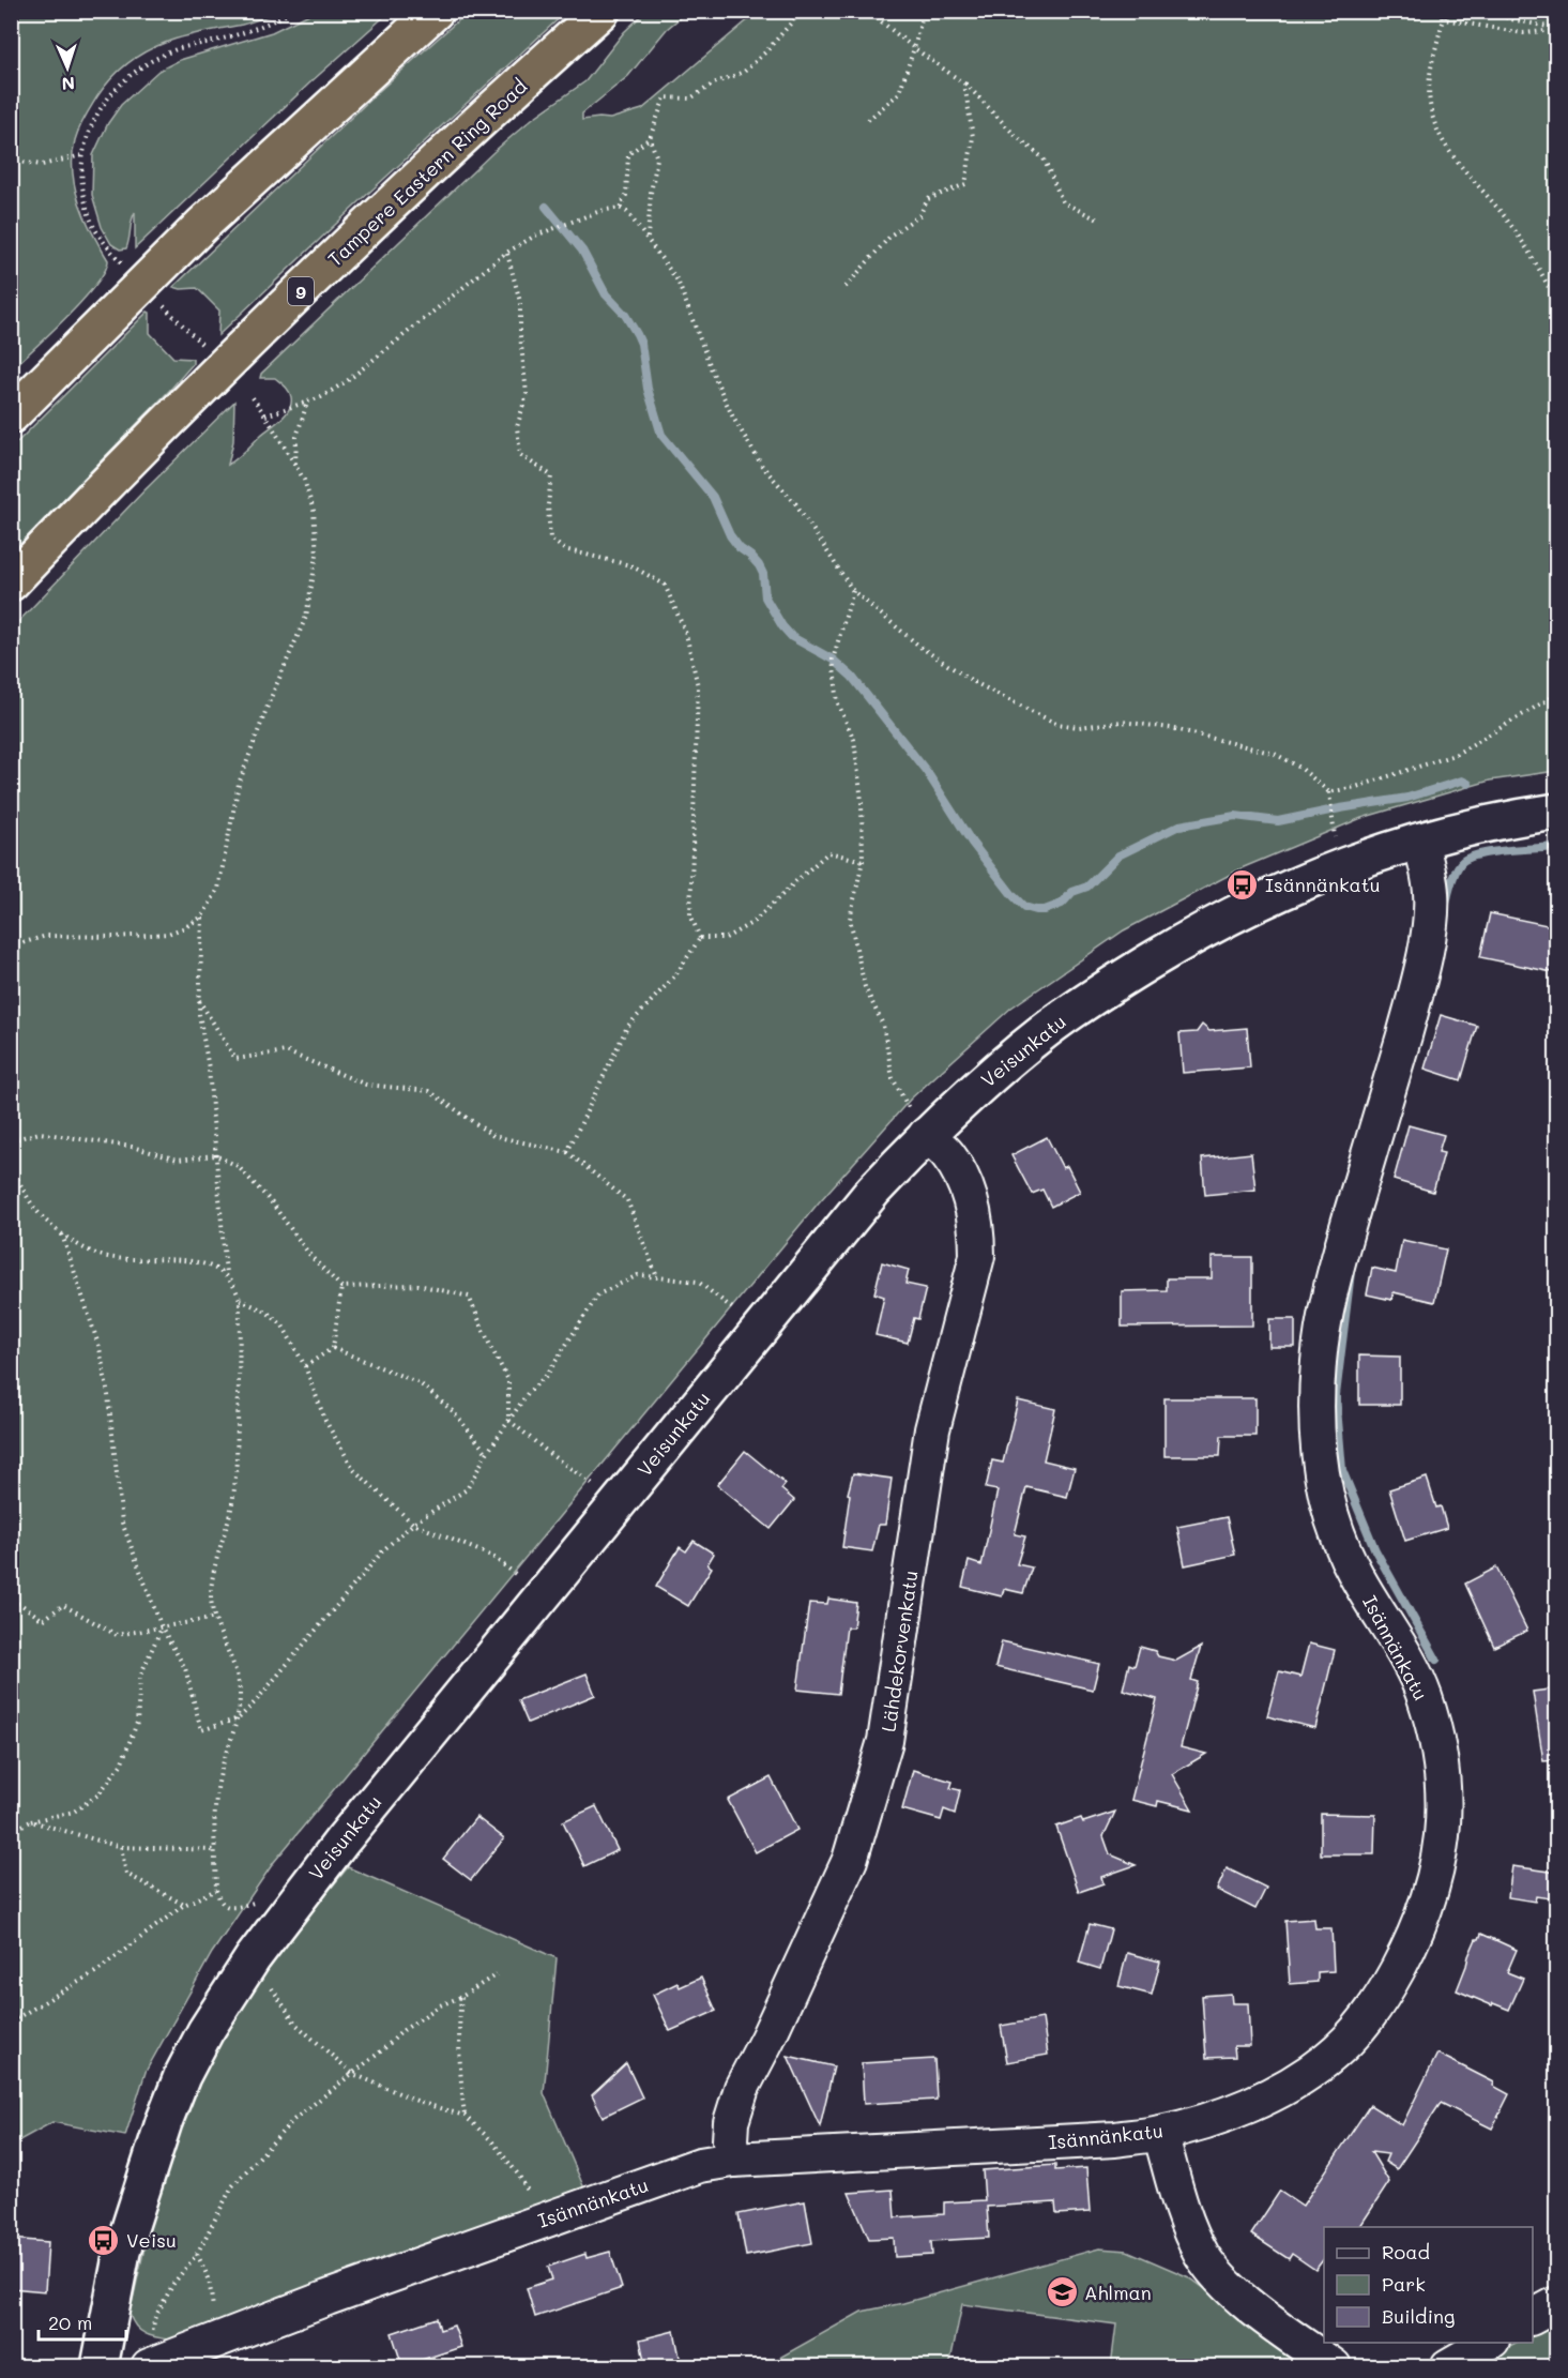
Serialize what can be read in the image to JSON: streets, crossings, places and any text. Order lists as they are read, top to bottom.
{
  "streets": {
    "highway": ["Tampere Eastern Ring Road", "9"],
    "street": ["Veisunkatu", "Isännänkatu", "Lähdekorvenkatu"]
  },
  "crossings": [
    ["Veisunkatu", "Isännänkatu"],
    ["Veisunkatu", "Lähdekorvenkatu"],
    ["Isännänkatu", "Lähdekorvenkatu"]
  ],
  "places": {
    "bus stop": ["Isännänkatu", "Veisu"],
    "school or university": ["Ahlman"]
  },
  "legend": ["Road", "Park", "Building"],
  "scale_bar": "20 m",
  "north": "bottom"
}
